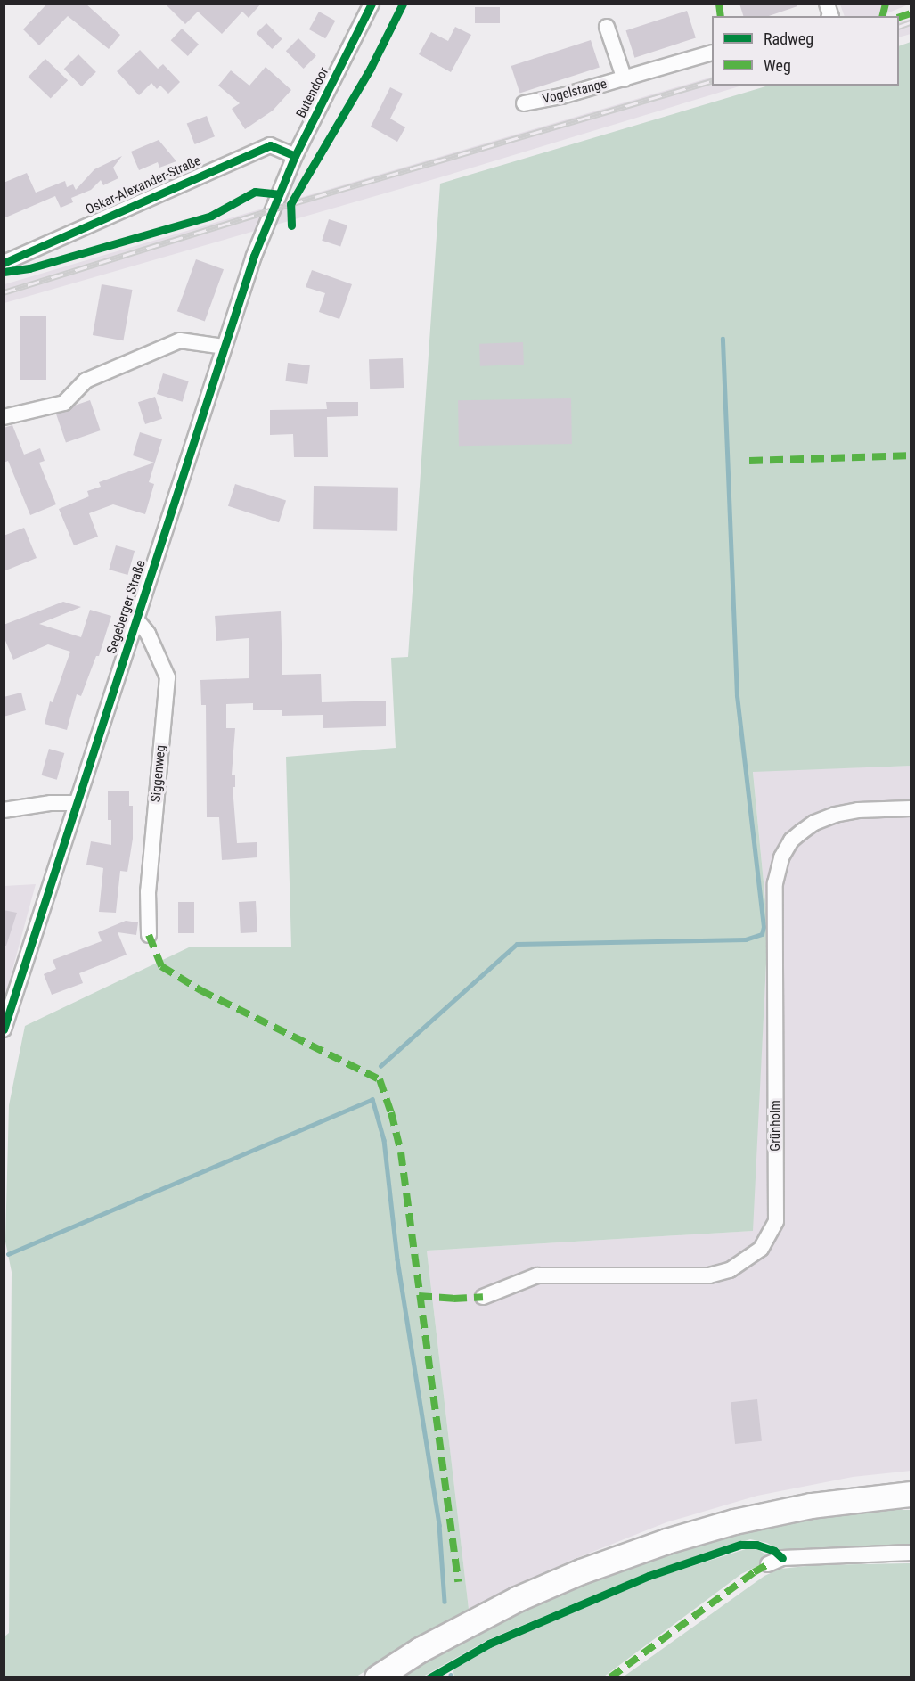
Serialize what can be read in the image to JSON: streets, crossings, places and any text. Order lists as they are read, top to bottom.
{
  "streets": {
    "street": [
      "Vogelstange",
      "Butendoor",
      "Oskar-Alexander-Straße",
      "Segeberger Straße",
      "Siggenweg",
      "Grünholm"
    ]
  },
  "crossings": [
    ["Butendoor", "Oskar-Alexander-Straße"],
    ["Butendoor", "Segeberger Straße"],
    ["Segeberger Straße", "Siggenweg"]
  ],
  "legend": ["Radweg", "Weg"]
}
